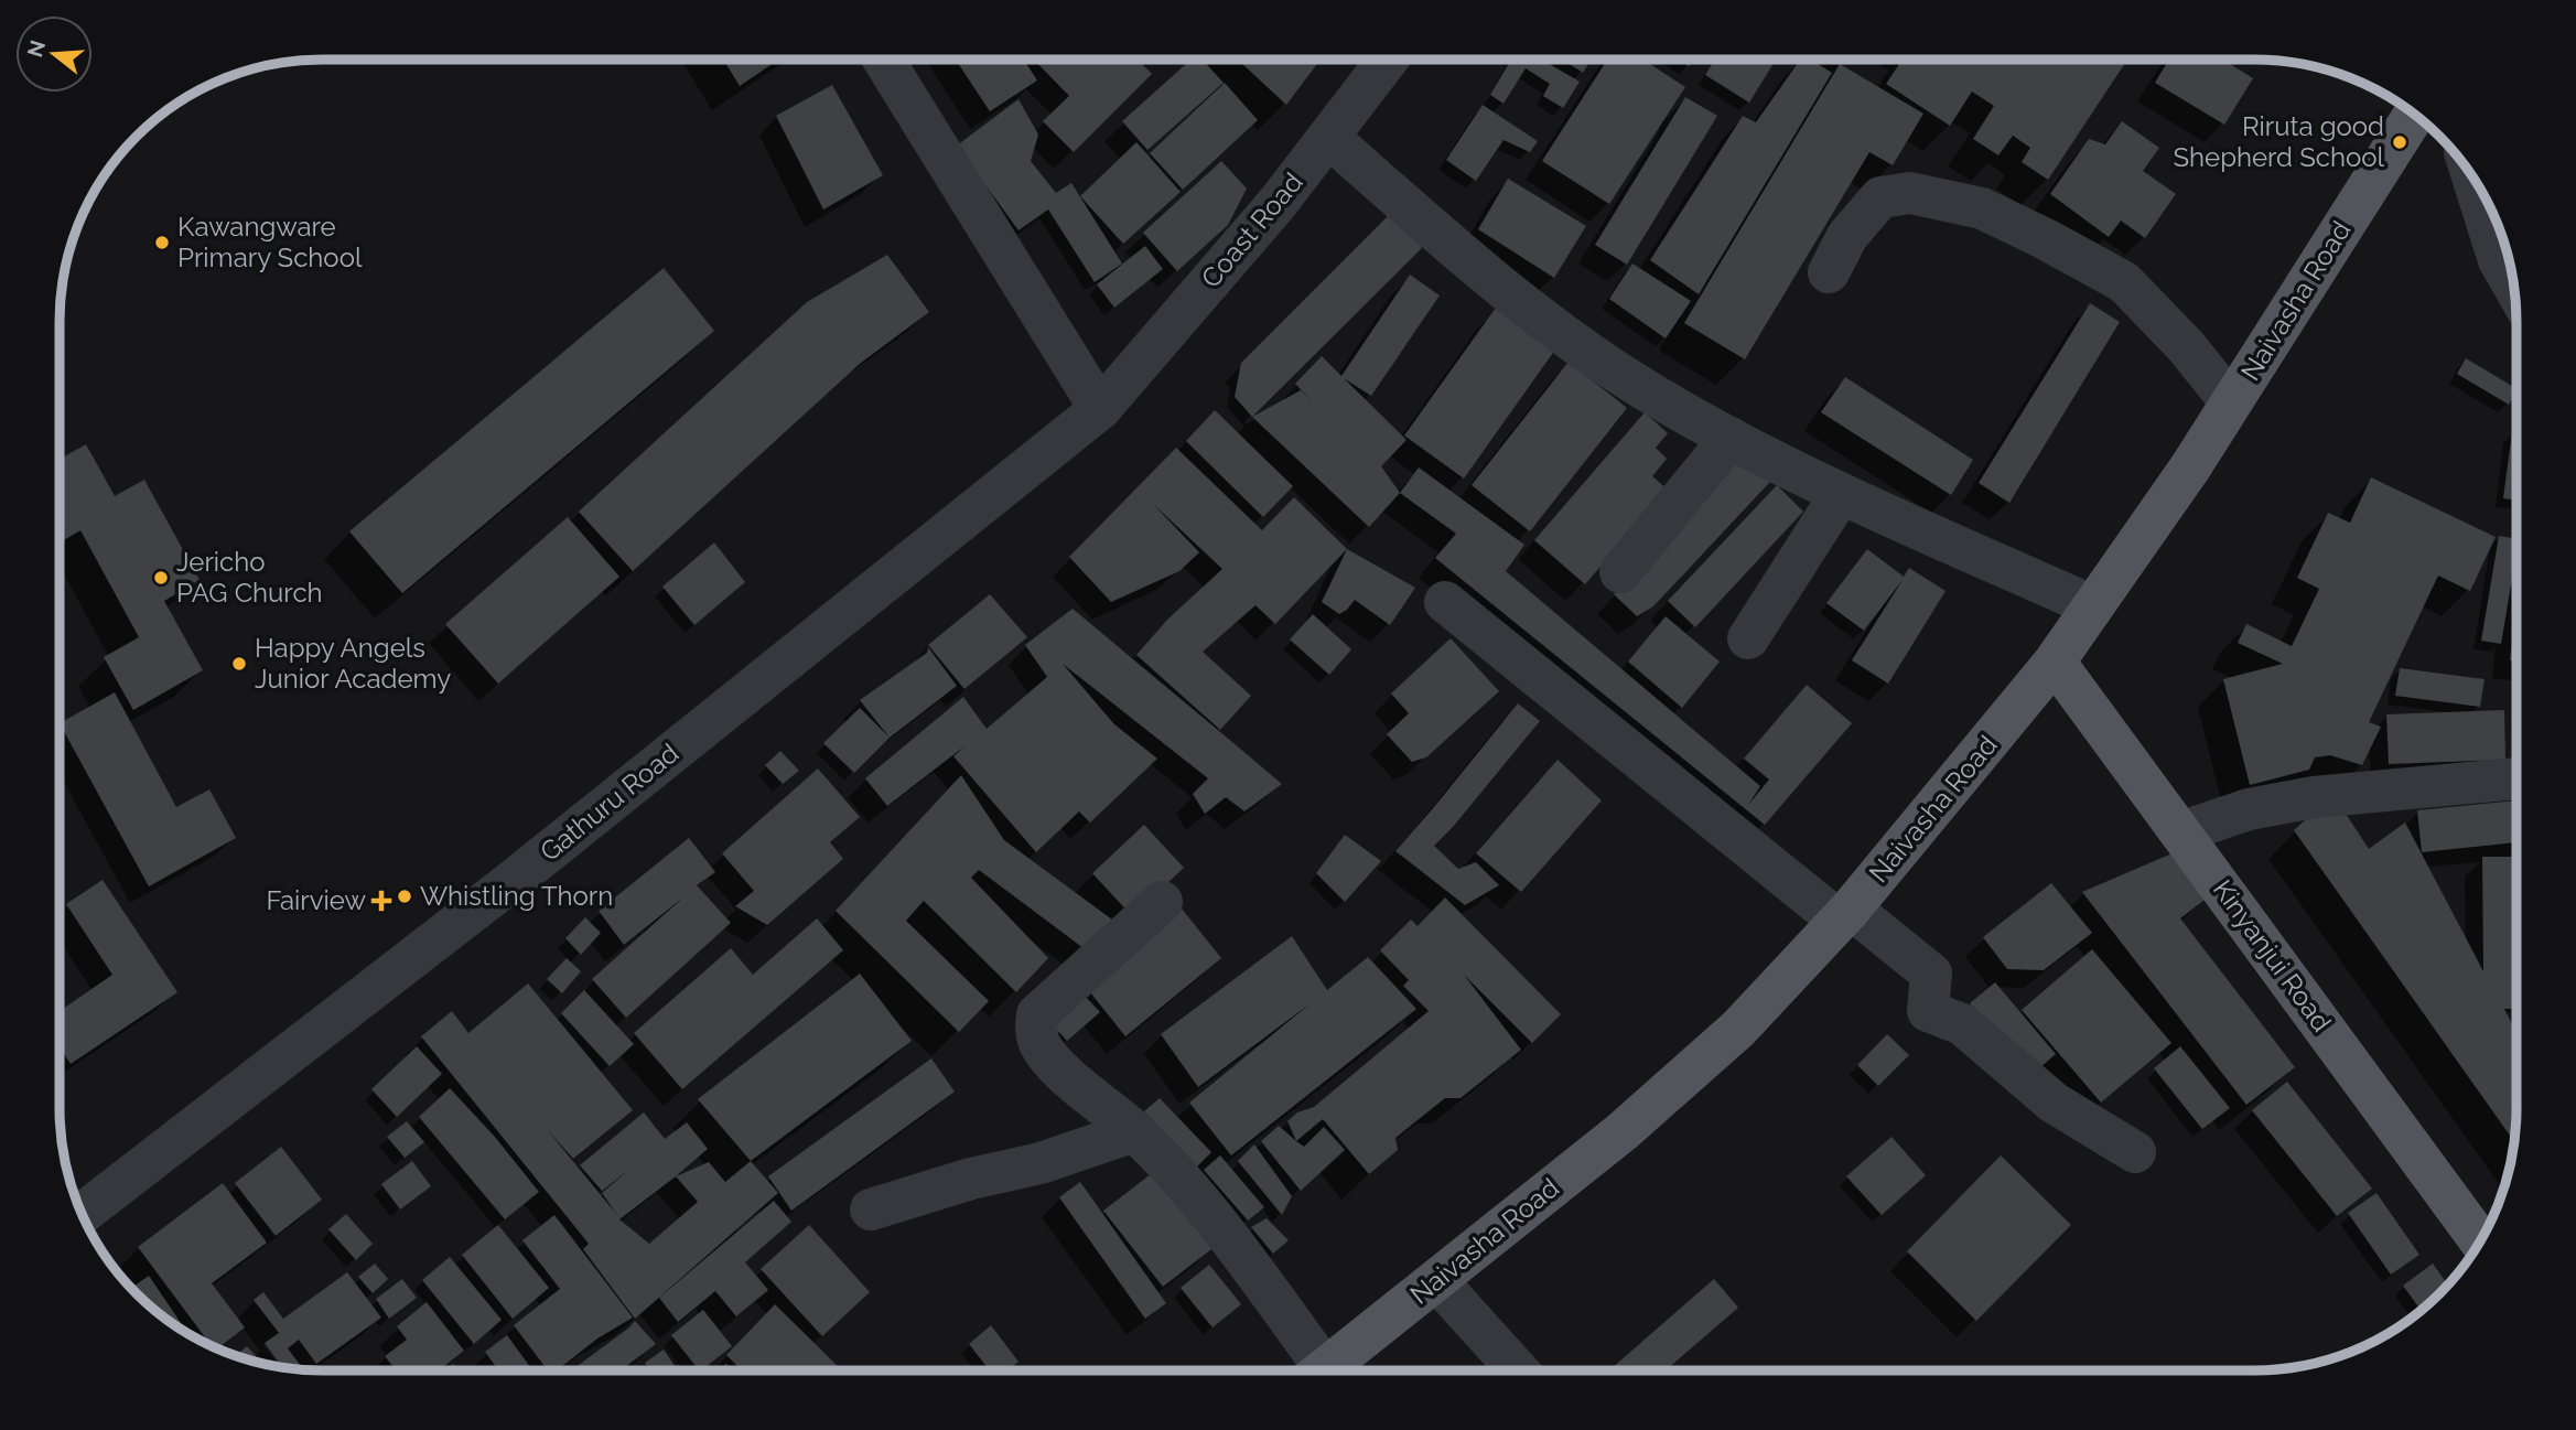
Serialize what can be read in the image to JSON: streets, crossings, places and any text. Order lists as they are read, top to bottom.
{
  "streets": {
    "main road": ["Naivasha Road", "Kinyanjui Road"],
    "street": ["Coast Road", "Gathuru Road"]
  },
  "crossings": [
    ["Coast Road", "Gathuru Road"],
    ["Naivasha Road", "Kinyanjui Road"]
  ],
  "places": {
    "other": [
      "Riruta good Shepherd School",
      "Kawangware Primary School",
      "Jericho PAG Church",
      "Happy Angels Junior Academy",
      "Whistling Thorn"
    ],
    "health": ["Fairview"]
  },
  "north": "left"
}
